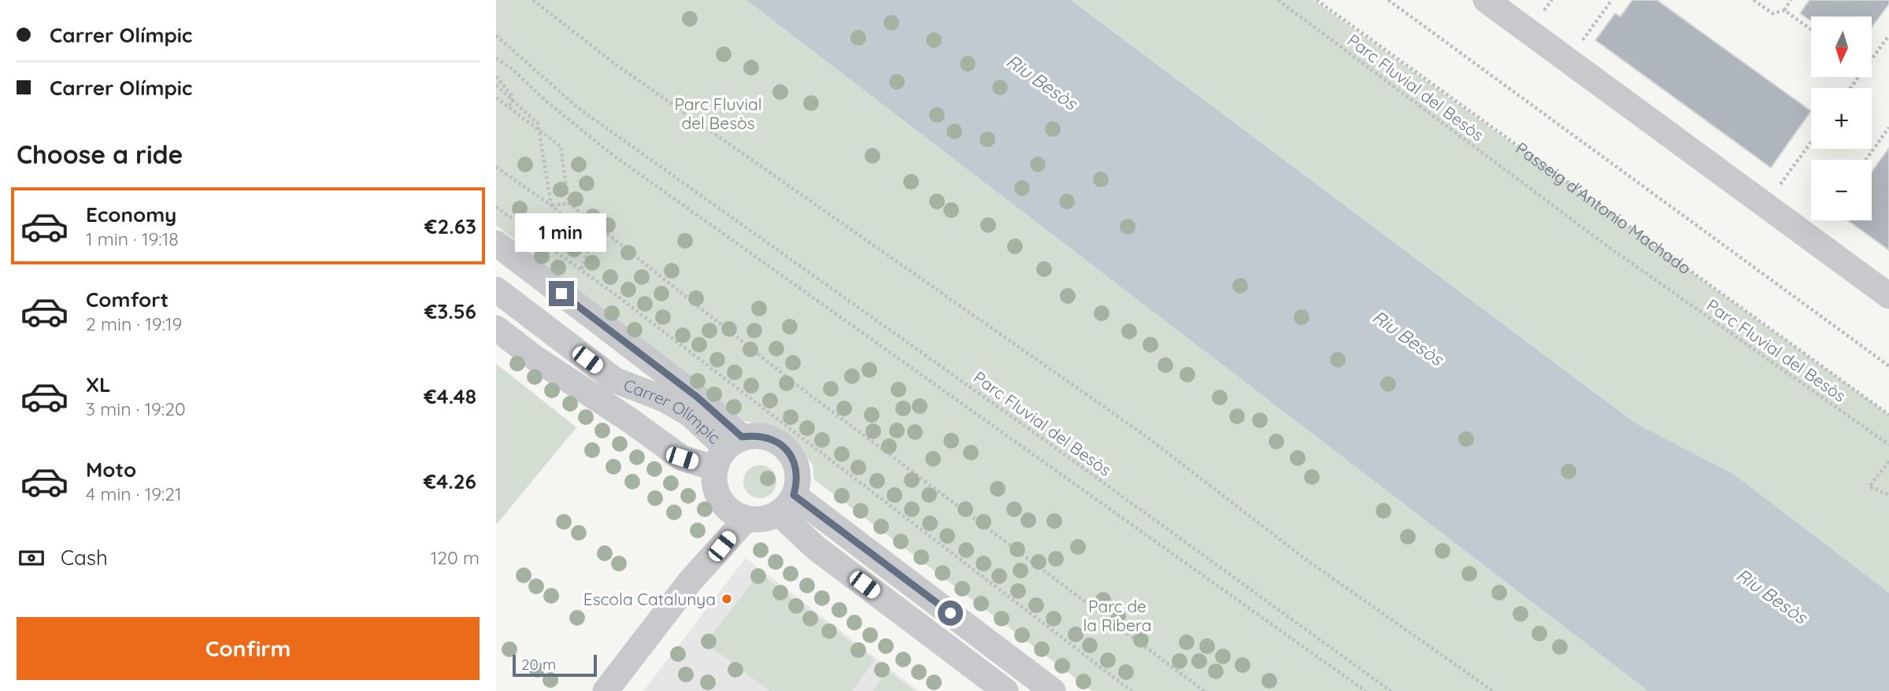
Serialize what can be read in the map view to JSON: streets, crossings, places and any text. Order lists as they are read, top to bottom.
{
  "streets": {
    "street": ["Carrer Olímpic"],
    "path": ["Parc Fluvial del Besòs", "Passeig d'Antonio Machado"]
  },
  "water": ["Riu Besòs"],
  "parks": ["Parc Fluvial del Besòs", "Parc de la Ribera"],
  "places": ["Escola Catalunya"],
  "scale_bar": "20 m",
  "north": "bottom",
  "page": {
    "banner": ["Carrer Olímpic", "Carrer Olímpic"],
    "map_buttons": ["+", "−"],
    "heading": "Choose a ride",
    "list": [
      {
        "name": "Economy",
        "note": "1 min · 19:18",
        "value": "€2.63"
      },
      {
        "name": "Comfort",
        "note": "2 min · 19:19",
        "value": "€3.56"
      },
      {
        "name": "XL",
        "note": "3 min · 19:20",
        "value": "€4.48"
      },
      {
        "name": "Moto",
        "note": "4 min · 19:21",
        "value": "€4.26"
      }
    ],
    "bubble": "1 min",
    "pay": ["Cash", "120 m"],
    "buttons": "Confirm",
    "scale": "20 m"
  }
}
